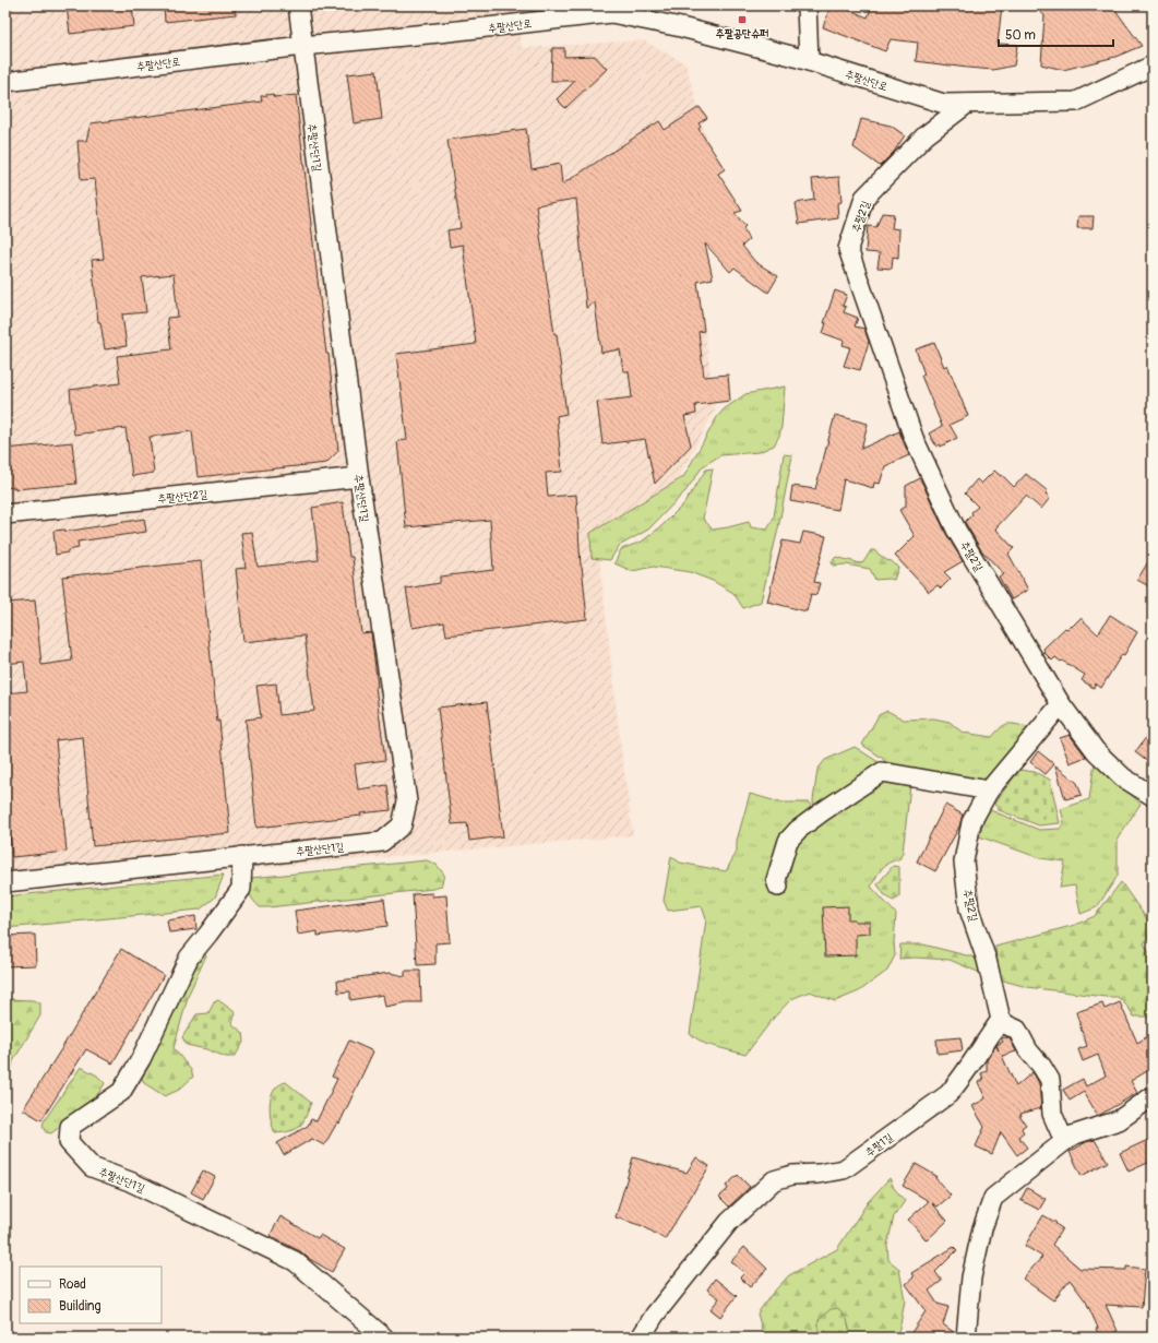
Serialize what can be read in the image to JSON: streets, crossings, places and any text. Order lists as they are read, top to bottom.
{
  "streets": {
    "street": [
      "추팔산단로",
      "추팔산단1길",
      "추팔2길",
      "추팔산단2길",
      "추팔1길"
    ]
  },
  "crossings": [
    ["추팔산단로", "추팔산단1길"],
    ["추팔산단로", "추팔2길"],
    ["추팔산단1길", "추팔산단2길"],
    ["추팔2길", "추팔1길"]
  ],
  "places": {
    "transit": ["추팔공단슈퍼"]
  },
  "legend": ["Road", "Building"],
  "scale_bar": "50 m"
}
